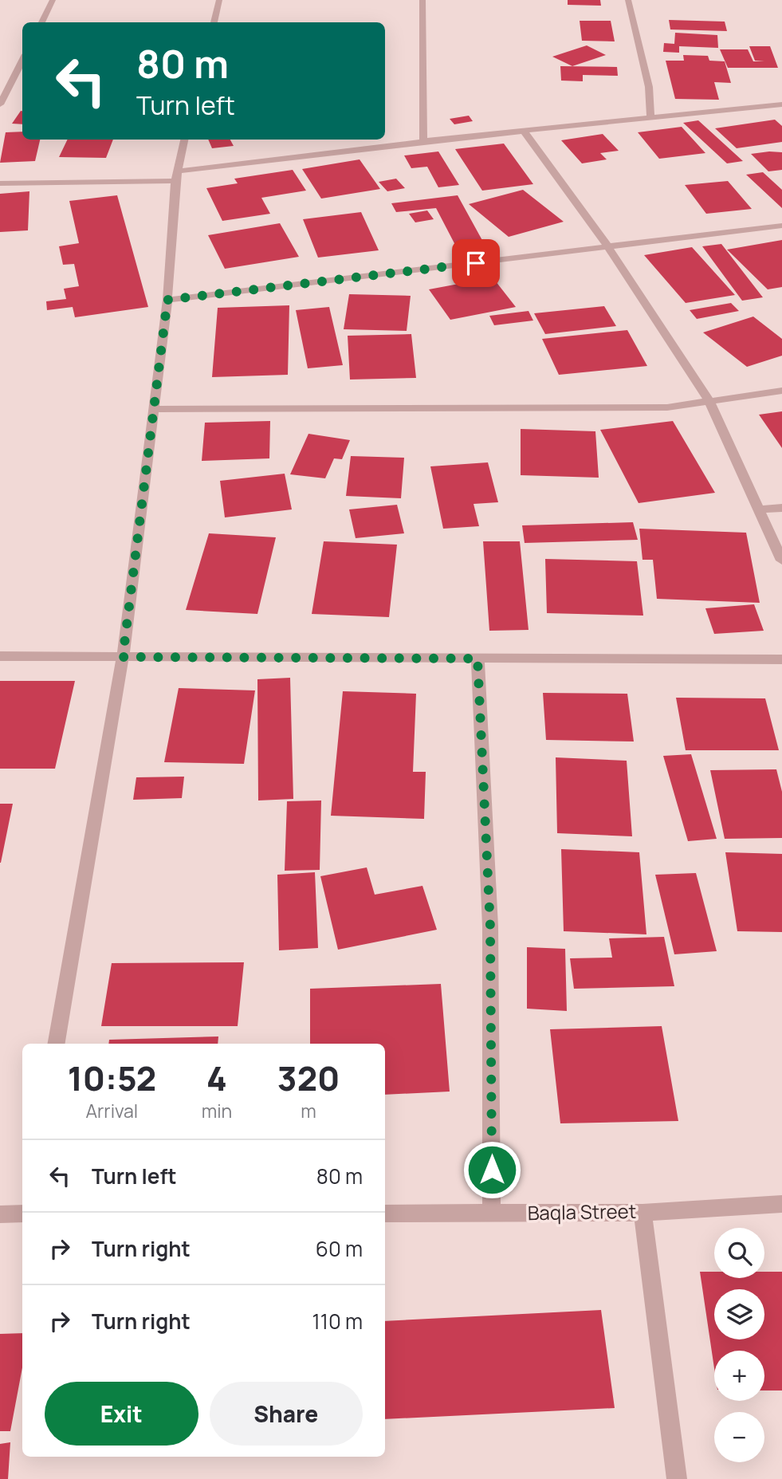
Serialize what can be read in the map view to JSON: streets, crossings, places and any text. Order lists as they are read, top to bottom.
{
  "streets": {
    "street": ["Baqla Street"]
  },
  "page": {
    "turn": ["80 m", "Turn left"],
    "eta": [
      "10:52",
      "Arrival",
      "4",
      "min",
      "320",
      "m"
    ],
    "list": [
      {
        "name": "Turn left",
        "value": "80 m"
      },
      {
        "name": "Turn right",
        "value": "60 m"
      },
      {
        "name": "Turn right",
        "value": "110 m"
      }
    ],
    "map_buttons": ["+", "−"],
    "buttons": ["Exit", "Share"]
  }
}
